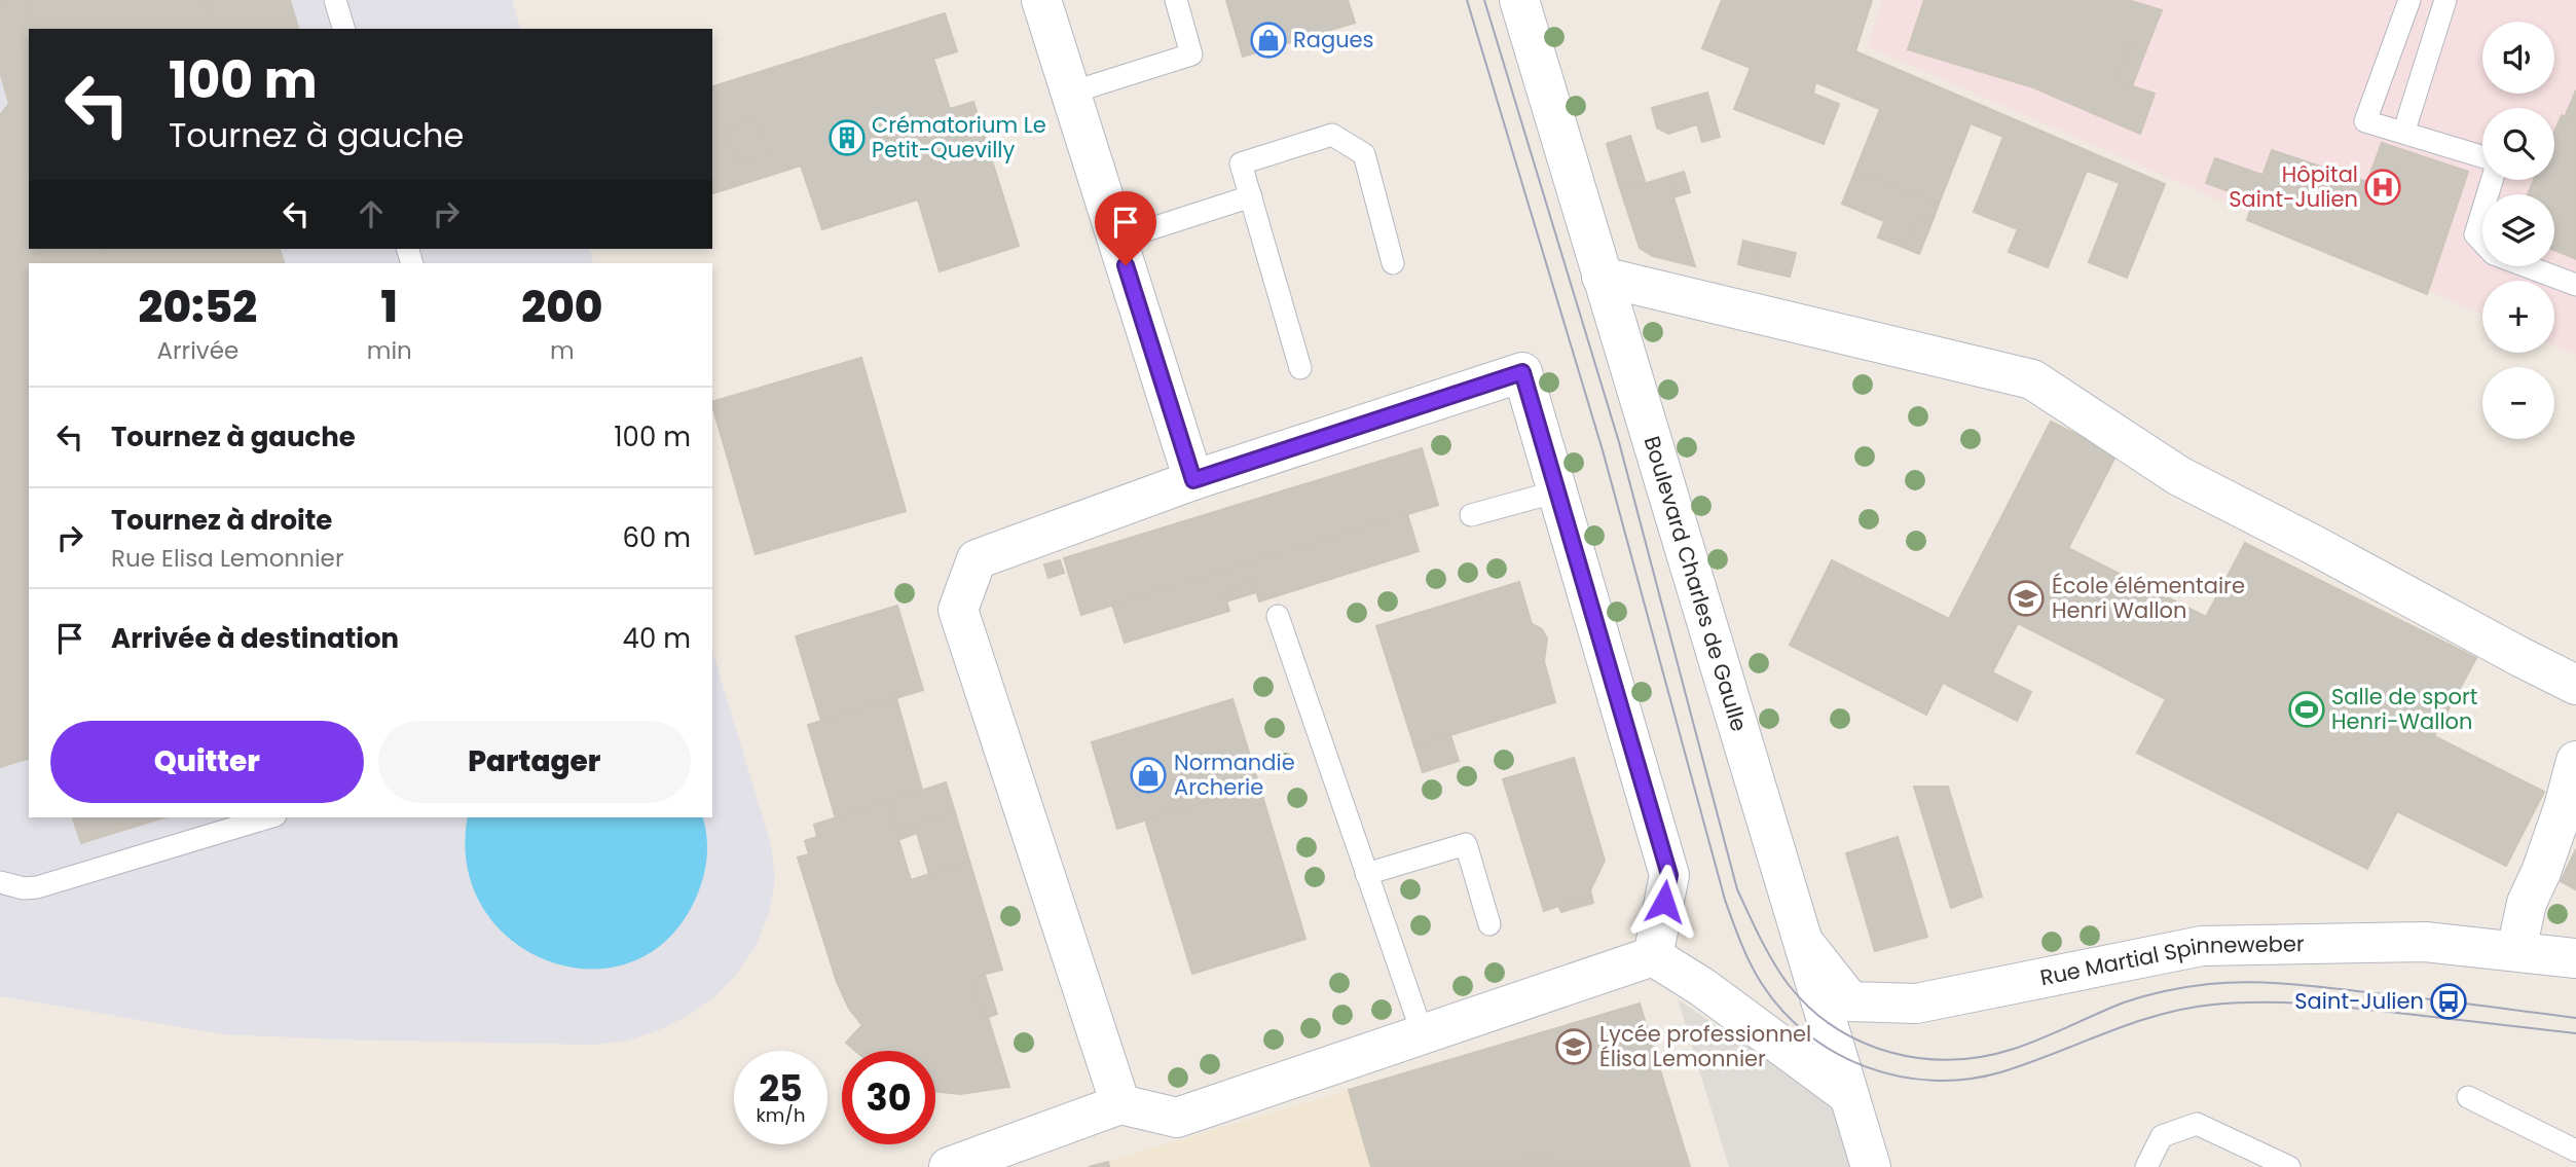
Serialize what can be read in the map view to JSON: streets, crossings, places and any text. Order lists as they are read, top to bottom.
{
  "streets": {
    "street": ["Boulevard Charles de Gaulle", "Rue Martial Spinneweber"]
  },
  "crossings": [
    ["Boulevard Charles de Gaulle", "Rue Martial Spinneweber"]
  ],
  "places": {
    "shop": ["Ragues", "Normandie Archerie"],
    "building": ["Crématorium Le Petit-Quevilly"],
    "hospital": ["Hôpital Saint-Julien"],
    "school or university": ["École élémentaire Henri Wallon", "Lycée professionnel Élisa Lemonnier"],
    "sports": ["Salle de sport Henri-Wallon"],
    "bus stop": ["Saint-Julien"]
  },
  "page": {
    "map_buttons": ["+", "−"],
    "turn": ["100 m", "Tournez à gauche"],
    "eta": [
      "20:52",
      "Arrivée",
      "1",
      "min",
      "200",
      "m"
    ],
    "list": [
      {
        "name": "Tournez à gauche",
        "value": "100 m"
      },
      {
        "name": "Tournez à droite",
        "note": "Rue Elisa Lemonnier",
        "value": "60 m"
      },
      {
        "name": "Arrivée à destination",
        "value": "40 m"
      }
    ],
    "buttons": ["Quitter", "Partager"],
    "speed": "25 km/h",
    "limit": "30"
  }
}
